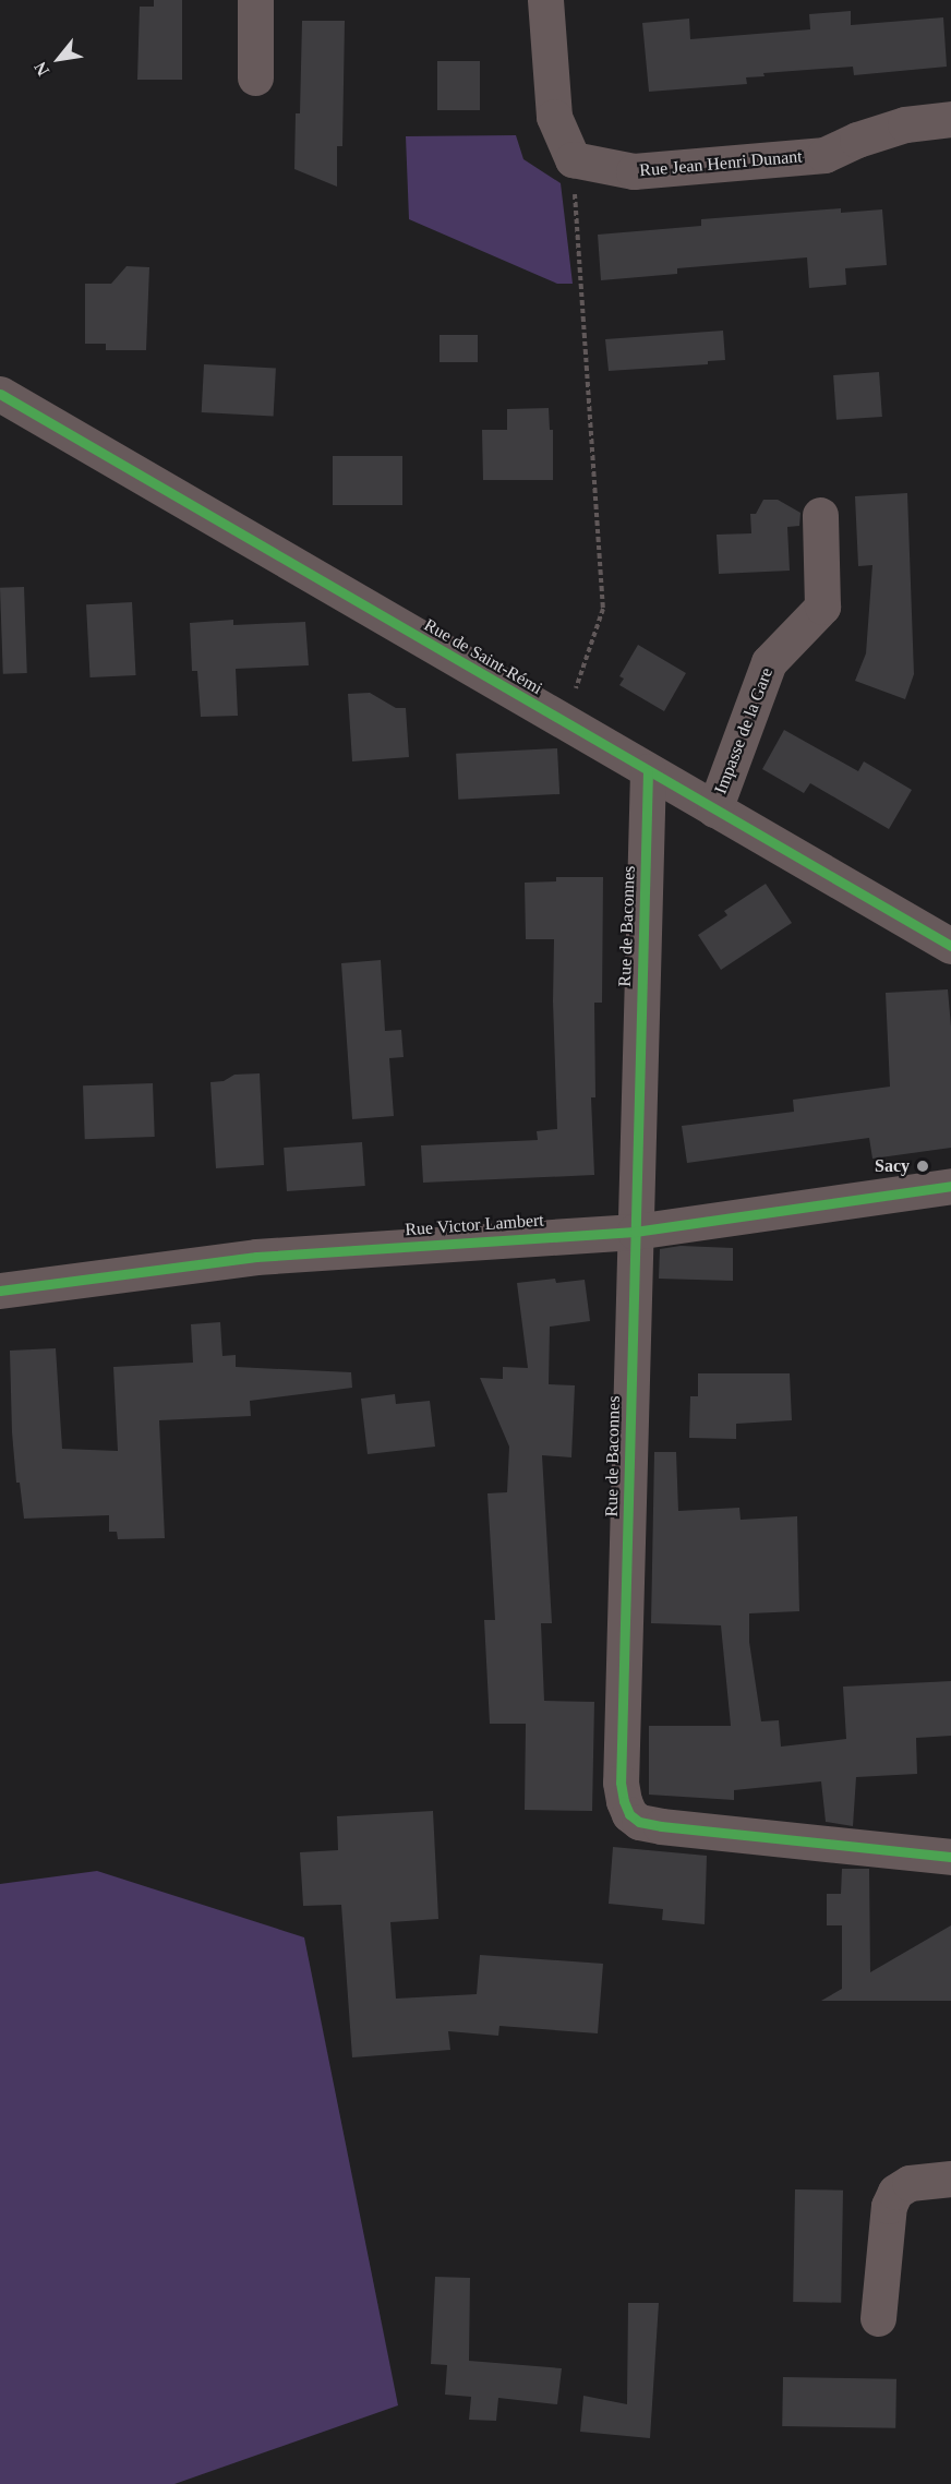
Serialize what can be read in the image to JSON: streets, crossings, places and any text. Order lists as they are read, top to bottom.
{
  "streets": {
    "street": [
      "Rue Jean Henri Dunant",
      "Rue de Saint-Rémi",
      "Impasse de la Gare",
      "Rue de Baconnes",
      "Rue Victor Lambert"
    ]
  },
  "crossings": [
    ["Rue de Saint-Rémi", "Impasse de la Gare"],
    ["Rue de Saint-Rémi", "Rue de Baconnes"],
    ["Rue de Baconnes", "Rue Victor Lambert"]
  ],
  "places": ["Sacy"],
  "north": "bottom left"
}
